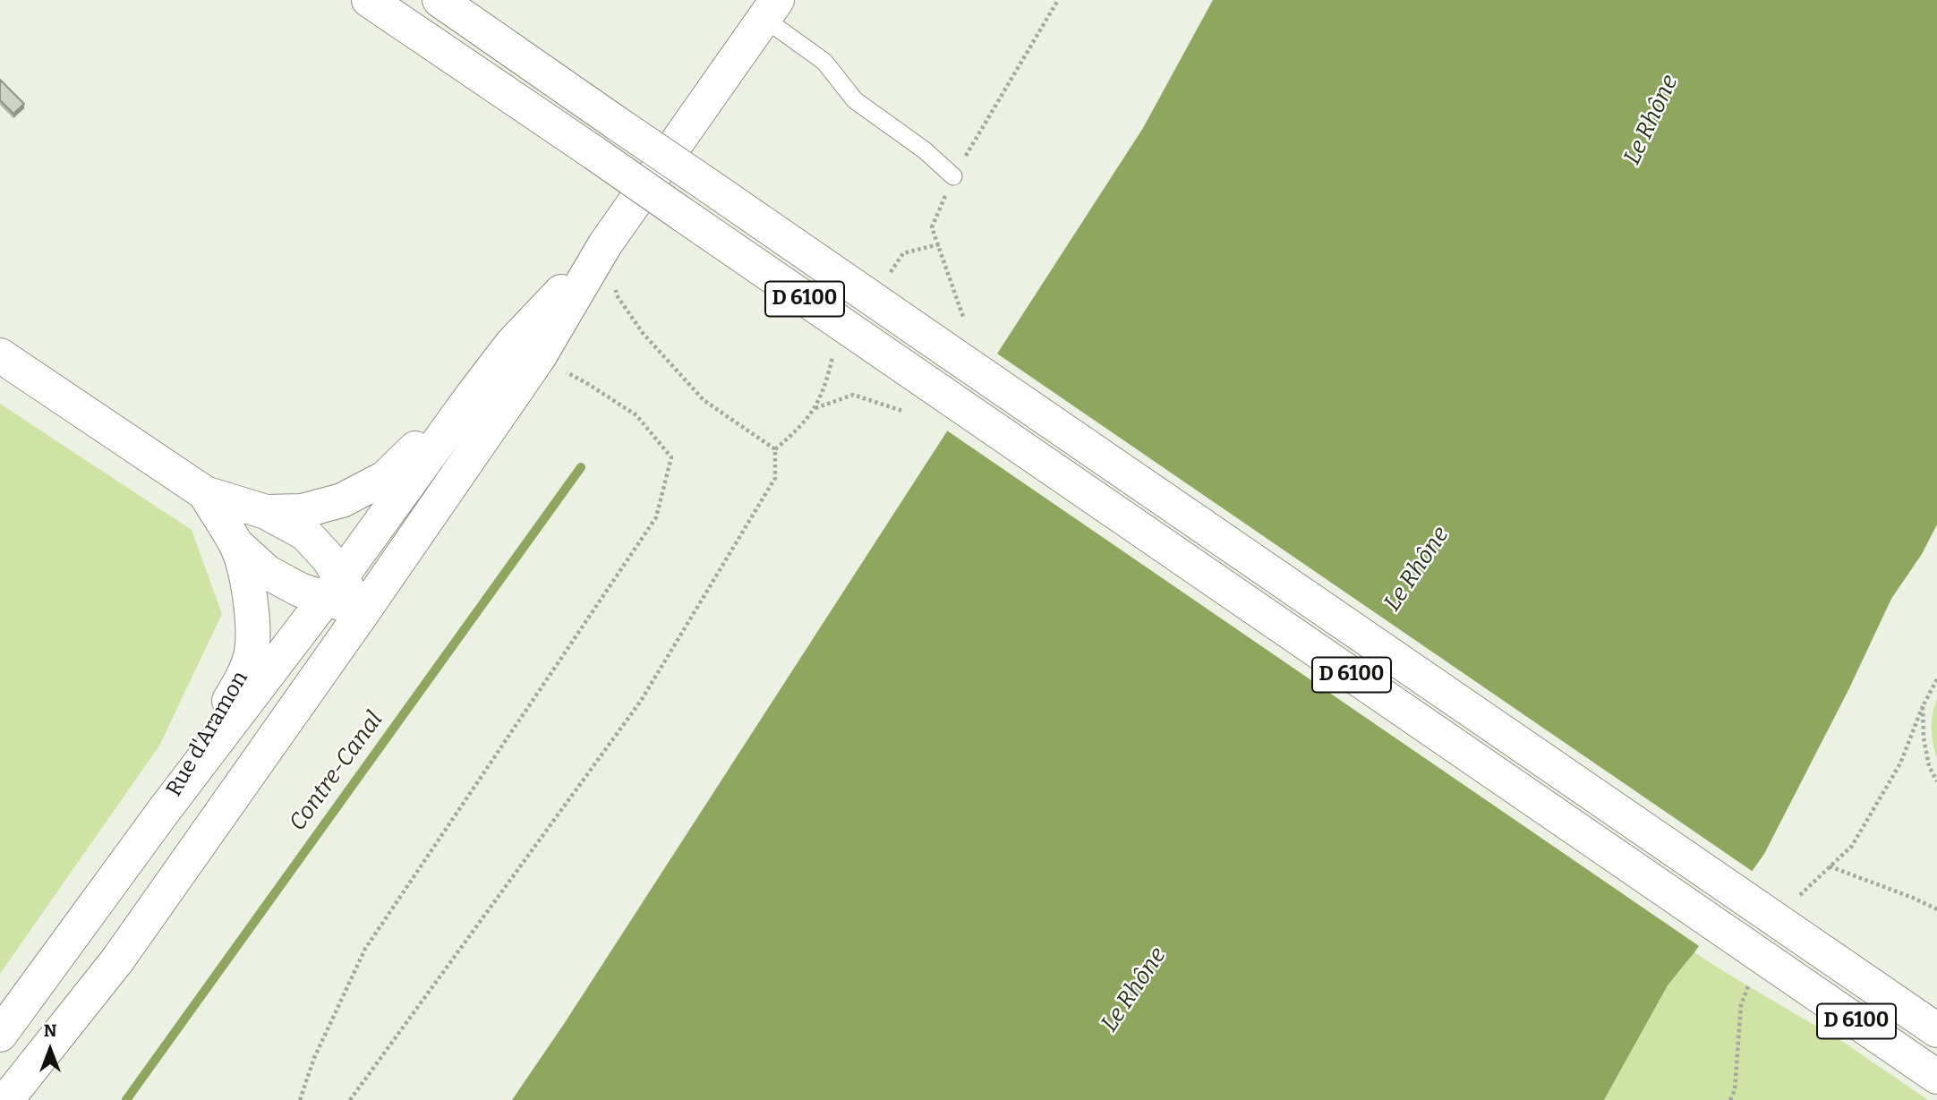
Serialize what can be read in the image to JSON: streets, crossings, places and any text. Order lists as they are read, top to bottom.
{
  "streets": {
    "main road": ["D 6100", "Rue d'Aramon"]
  },
  "water": ["Le Rhône", "Contre-Canal"],
  "north": "top"
}
